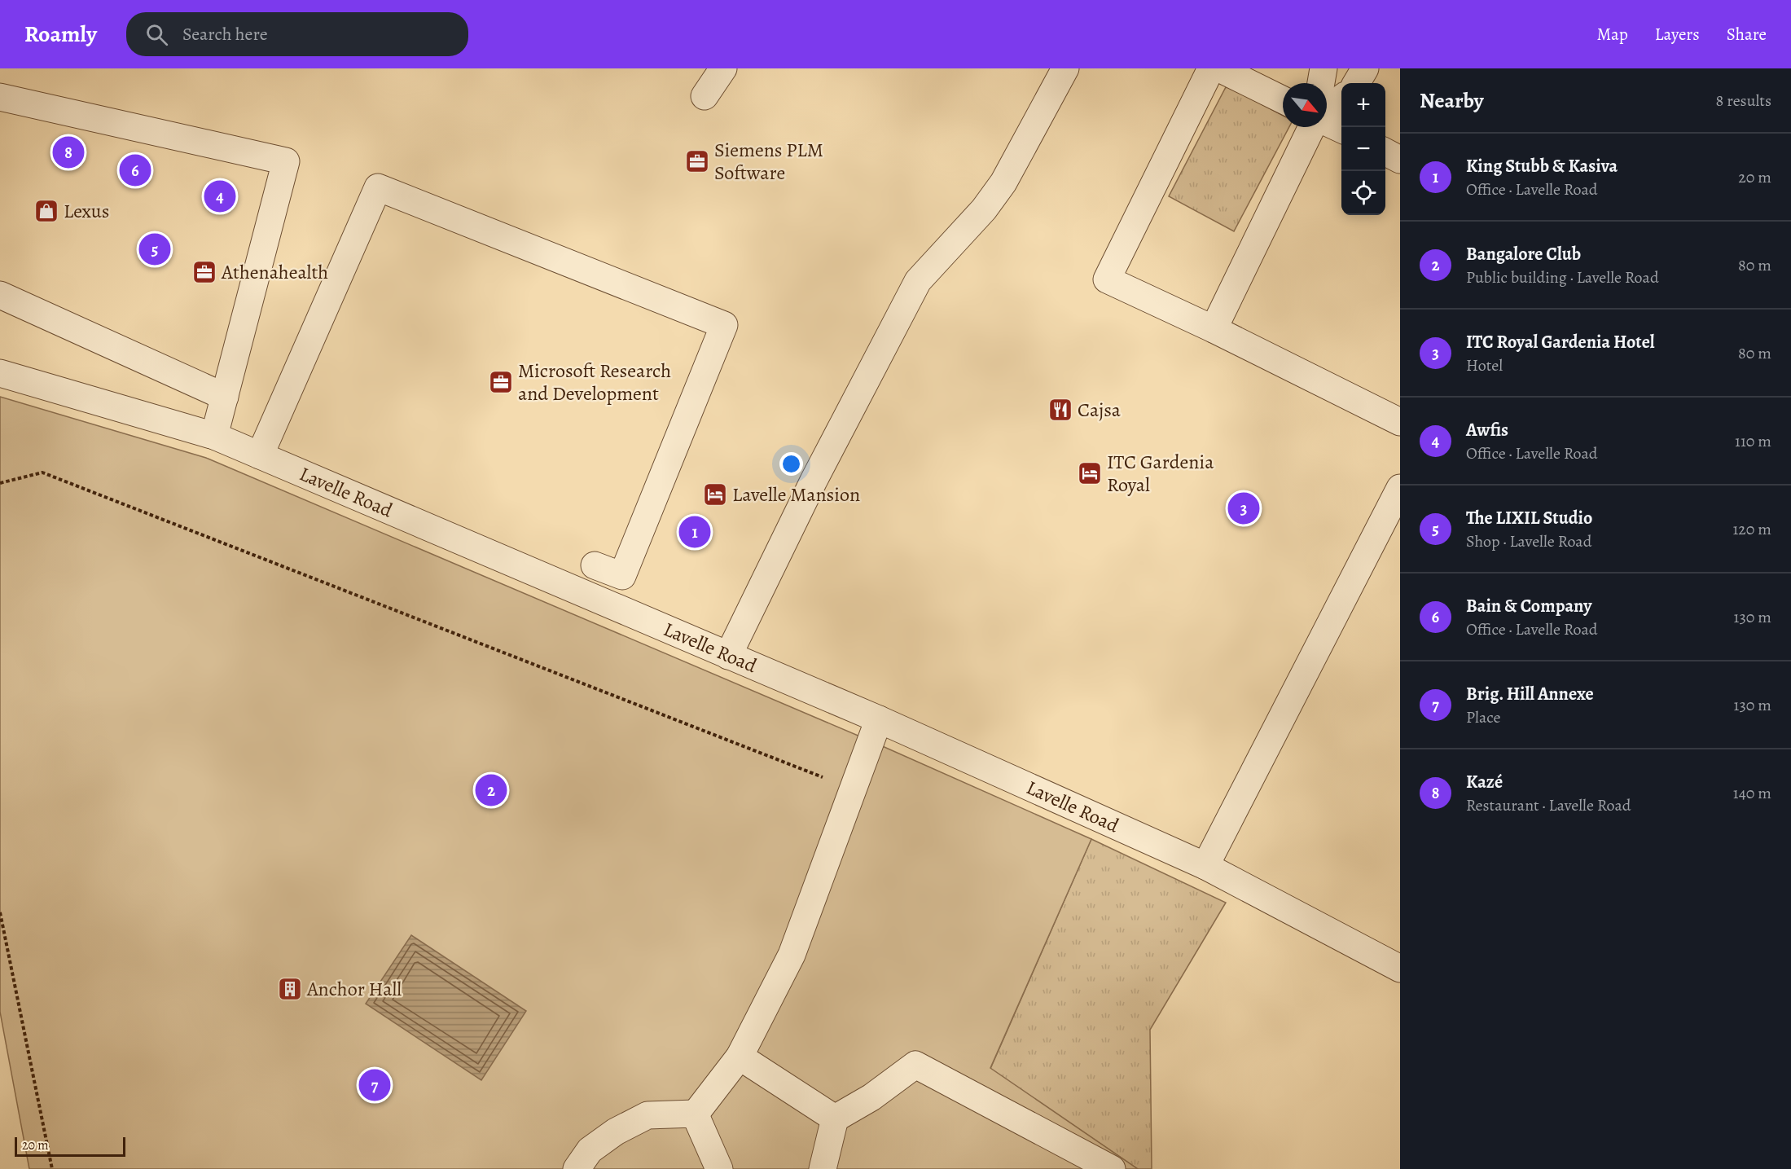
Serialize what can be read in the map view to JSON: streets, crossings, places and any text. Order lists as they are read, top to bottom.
{
  "streets": {
    "street": ["Lavelle Road"]
  },
  "places": {
    "office": ["Siemens PLM Software", "Athenahealth", "Microsoft Research and Development"],
    "shop": ["Lexus"],
    "restaurant": ["Cajsa"],
    "hotel": ["ITC Gardenia Royal", "Lavelle Mansion"],
    "building": ["Anchor Hall"]
  },
  "scale_bar": "20 m",
  "north": "bottom right",
  "page": {
    "header": "Roamly",
    "search": "Search here",
    "nav": ["Map", "Layers", "Share"],
    "heading": ["Nearby", "8 results"],
    "map_buttons": ["+", "−"],
    "list": [
      {
        "mark": "1",
        "name": "King Stubb & Kasiva",
        "note": "Office · Lavelle Road",
        "value": "20 m"
      },
      {
        "mark": "2",
        "name": "Bangalore Club",
        "note": "Public building · Lavelle Road",
        "value": "80 m"
      },
      {
        "mark": "3",
        "name": "ITC Royal Gardenia Hotel",
        "note": "Hotel",
        "value": "80 m"
      },
      {
        "mark": "4",
        "name": "Awfis",
        "note": "Office · Lavelle Road",
        "value": "110 m"
      },
      {
        "mark": "5",
        "name": "The LIXIL Studio",
        "note": "Shop · Lavelle Road",
        "value": "120 m"
      },
      {
        "mark": "6",
        "name": "Bain & Company",
        "note": "Office · Lavelle Road",
        "value": "130 m"
      },
      {
        "mark": "7",
        "name": "Brig. Hill Annexe",
        "note": "Place",
        "value": "130 m"
      },
      {
        "mark": "8",
        "name": "Kazé",
        "note": "Restaurant · Lavelle Road",
        "value": "140 m"
      }
    ],
    "pins": [
      "8",
      "6",
      "4",
      "5",
      "3",
      "1",
      "2",
      "7"
    ],
    "scale": "20 m"
  }
}
